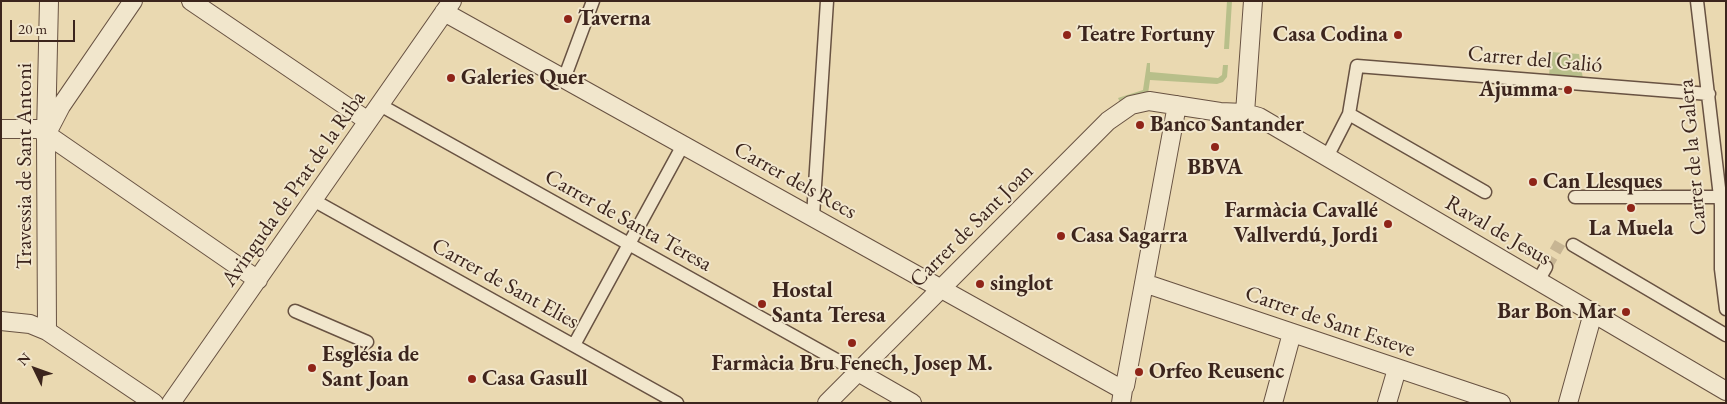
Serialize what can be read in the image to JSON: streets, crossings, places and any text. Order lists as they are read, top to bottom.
{
  "streets": {
    "street": [
      "Carrer del Galió",
      "Carrer de la Galera",
      "Travessia de Sant Antoni",
      "Carrer dels Recs",
      "Avinguda de Prat de la Riba",
      "Carrer de Santa Teresa",
      "Carrer de Sant Joan",
      "Raval de Jesus",
      "Carrer de Sant Elies",
      "Carrer de Sant Esteve"
    ]
  },
  "crossings": [
    ["Carrer del Galió", "Carrer de la Galera"],
    ["Carrer dels Recs", "Avinguda de Prat de la Riba"],
    ["Carrer dels Recs", "Carrer de Sant Joan"],
    ["Avinguda de Prat de la Riba", "Carrer de Santa Teresa"],
    ["Avinguda de Prat de la Riba", "Carrer de Sant Elies"],
    ["Carrer de Santa Teresa", "Carrer de Sant Joan"],
    ["Carrer de Sant Joan", "Raval de Jesus"]
  ],
  "places": [
    "Taverna",
    "Teatre Fortuny",
    "Casa Codina",
    "Galeries Quer",
    "Ajumma",
    "Banco Santander",
    "BBVA",
    "Can Llesques",
    "La Muela",
    "Farmàcia Cavallé Vallverdú, Jordi",
    "Casa Sagarra",
    "singlot",
    "Hostal Santa Teresa",
    "Bar Bon Mar",
    "Farmàcia Bru Fenech, Josep M.",
    "Església de Sant Joan",
    "Orfeo Reusenc",
    "Casa Gasull"
  ],
  "scale_bar": "20 m",
  "north": "top left"
}
